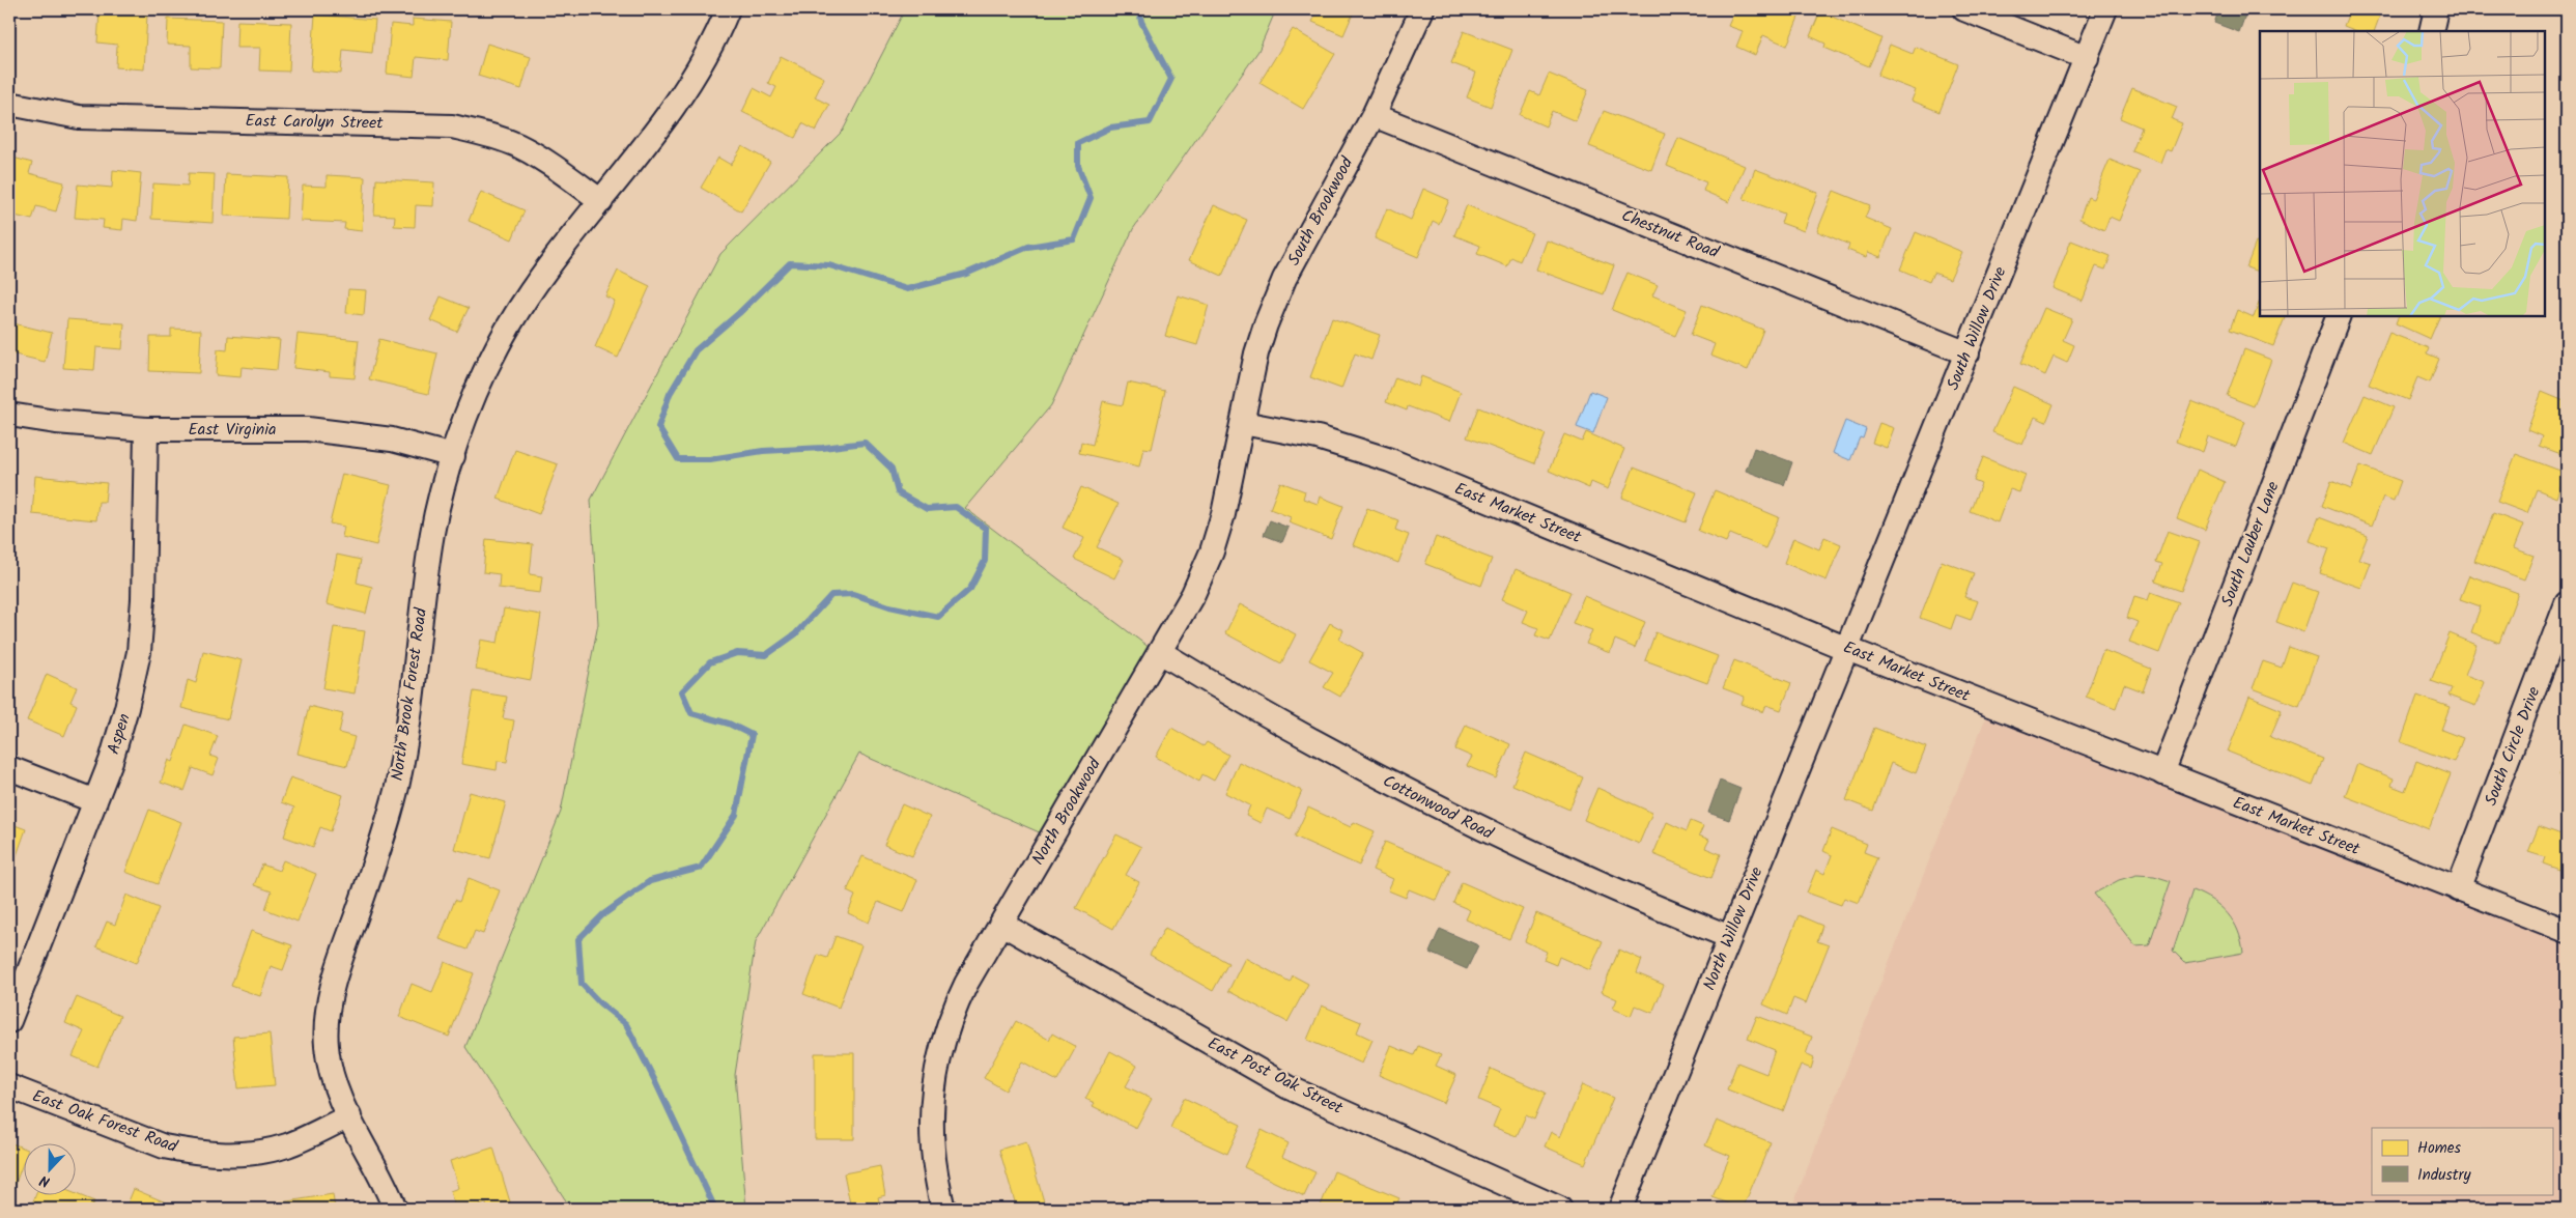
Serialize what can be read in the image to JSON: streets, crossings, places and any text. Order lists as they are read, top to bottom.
{
  "streets": {
    "street": [
      "East Carolyn Street",
      "South Brookwood",
      "Chestnut Road",
      "South Willow Drive",
      "East Virginia",
      "East Market Street",
      "South Lauber Lane",
      "North Brook Forest Road",
      "Aspen",
      "South Circle Drive",
      "Cottonwood Road",
      "North Brookwood",
      "North Willow Drive",
      "East Post Oak Street",
      "East Oak Forest Road"
    ]
  },
  "crossings": [
    ["East Carolyn Street", "North Brook Forest Road"],
    ["South Brookwood", "Chestnut Road"],
    ["South Brookwood", "East Market Street"],
    ["South Brookwood", "North Brookwood"],
    ["Chestnut Road", "South Willow Drive"],
    ["South Willow Drive", "East Market Street"],
    ["South Willow Drive", "North Willow Drive"],
    ["East Virginia", "North Brook Forest Road"],
    ["East Virginia", "Aspen"],
    ["East Market Street", "South Lauber Lane"],
    ["East Market Street", "South Circle Drive"],
    ["East Market Street", "North Brookwood"],
    ["East Market Street", "North Willow Drive"],
    ["North Brook Forest Road", "East Oak Forest Road"],
    ["Cottonwood Road", "North Brookwood"],
    ["Cottonwood Road", "North Willow Drive"],
    ["North Brookwood", "East Post Oak Street"]
  ],
  "legend": ["Homes", "Industry"],
  "north": "bottom"
}
